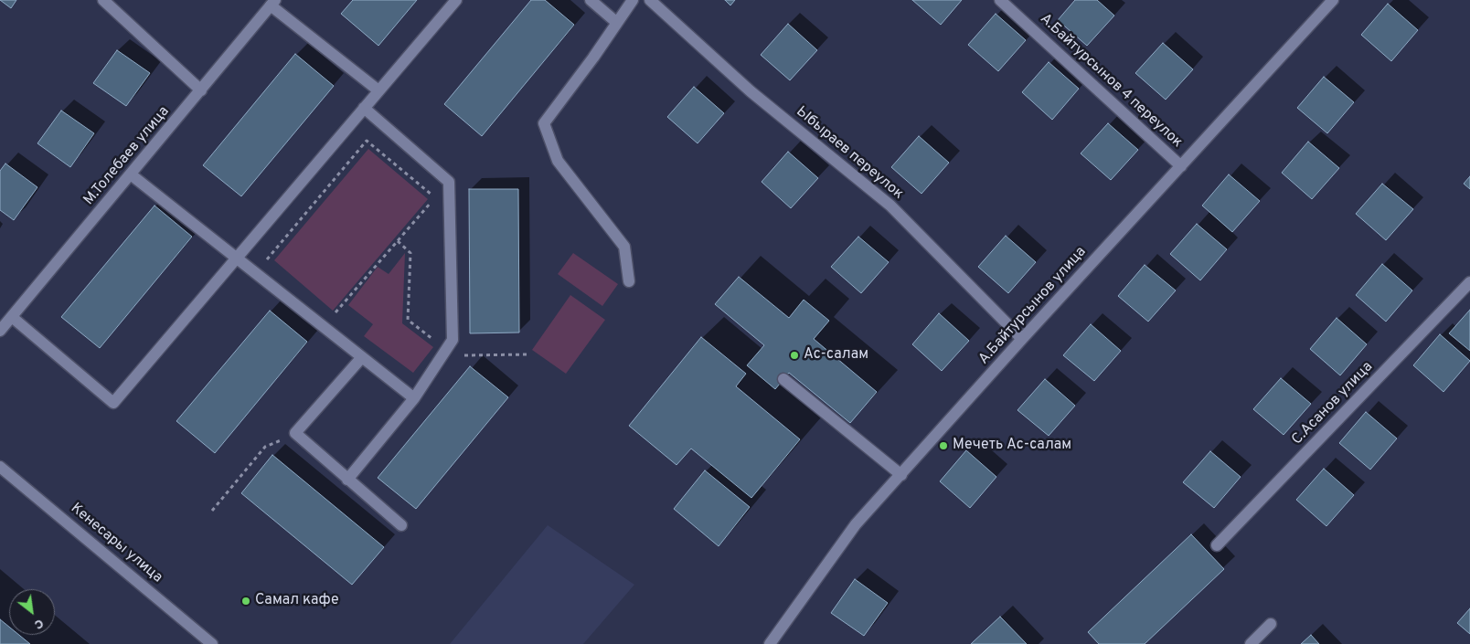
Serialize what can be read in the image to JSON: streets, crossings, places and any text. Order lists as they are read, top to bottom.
{
  "streets": {
    "street": [
      "А.Байтурсынов 4 переулок",
      "Ыбыраев переулок",
      "М.Толебаев улица",
      "А.Байтурсынов улица",
      "С.Асанов улица",
      "Кенесары улица"
    ]
  },
  "crossings": [
    ["А.Байтурсынов 4 переулок", "А.Байтурсынов улица"],
    ["Ыбыраев переулок", "А.Байтурсынов улица"]
  ],
  "places": ["Ас-салам", "Мечеть Ас-салам", "Самал кафе"],
  "north": "bottom right"
}
